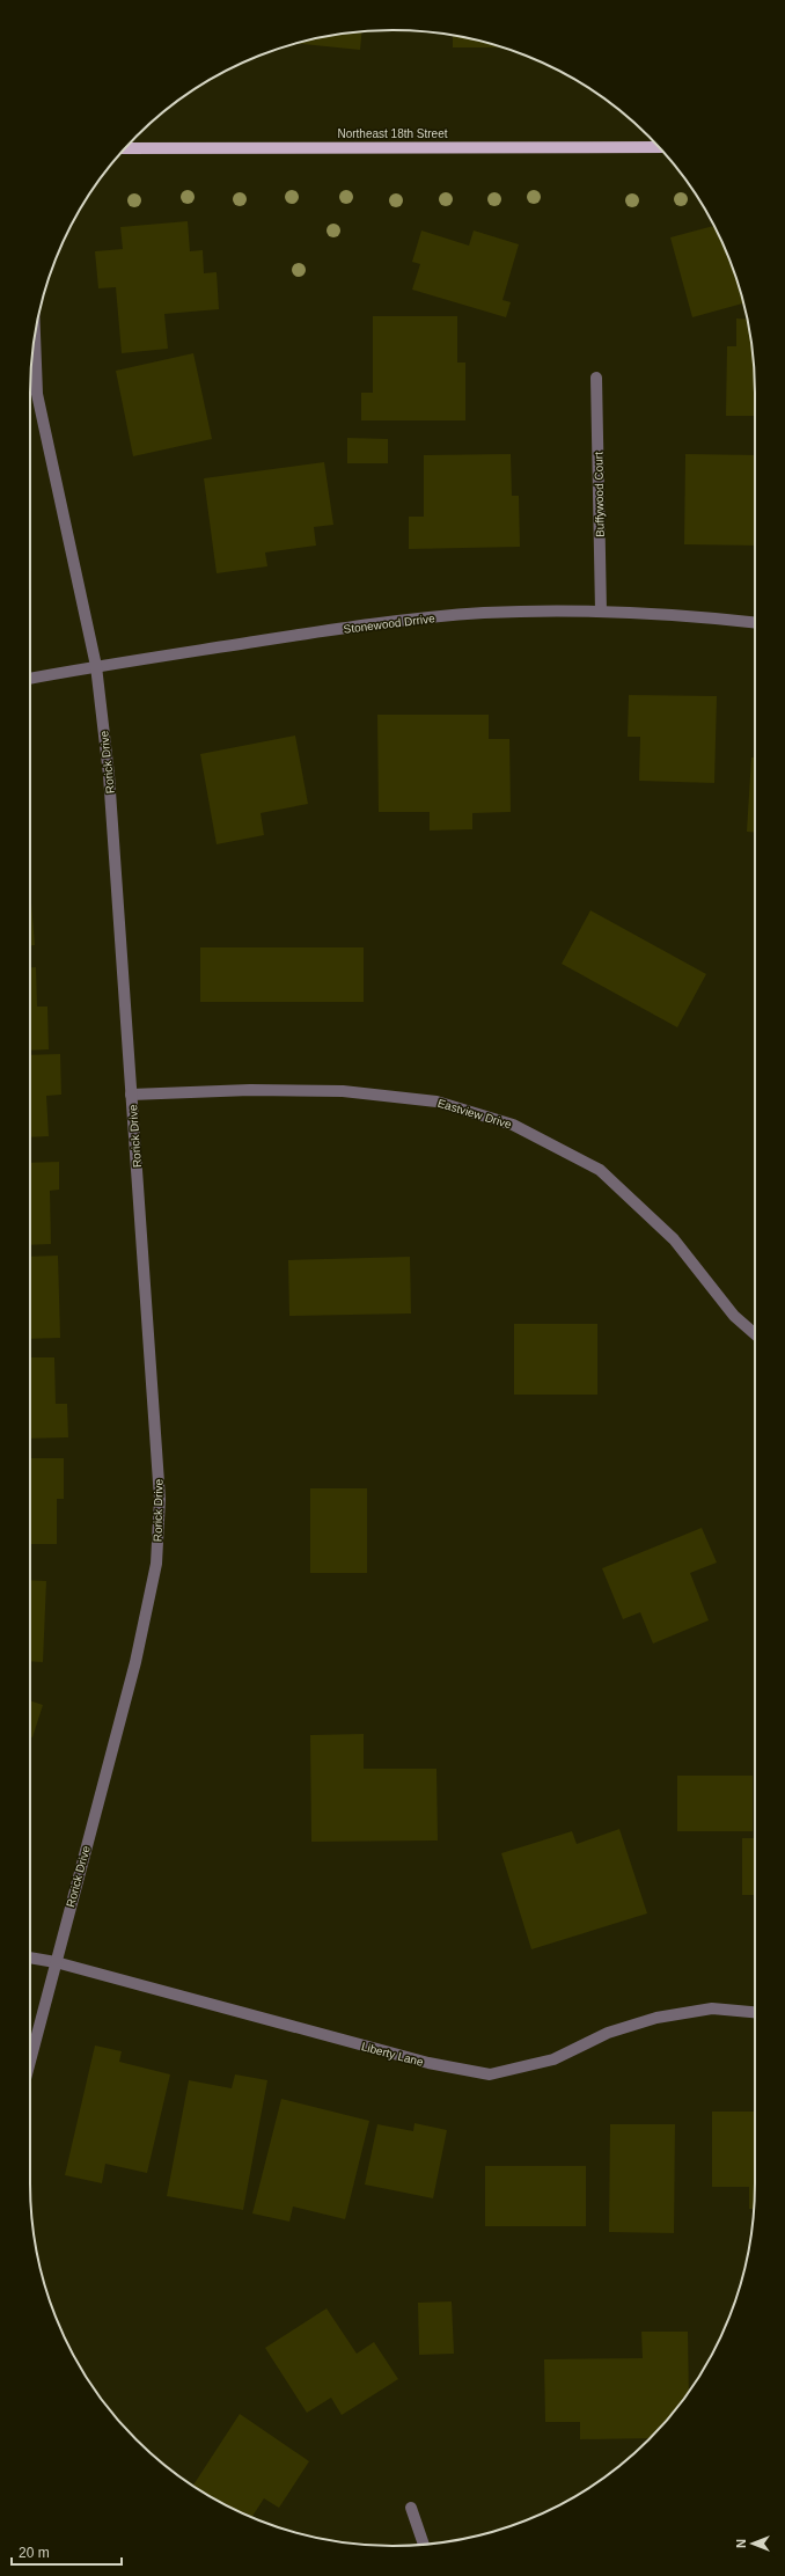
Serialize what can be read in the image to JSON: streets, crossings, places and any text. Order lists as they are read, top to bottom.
{
  "streets": {
    "main road": ["Northeast 18th Street"],
    "street": [
      "Buffywood Court",
      "Stonewood Drrive",
      "Rorick Drive",
      "Eastview Drive",
      "Liberty Lane"
    ]
  },
  "crossings": [
    ["Buffywood Court", "Stonewood Drrive"],
    ["Stonewood Drrive", "Rorick Drive"],
    ["Rorick Drive", "Eastview Drive"],
    ["Rorick Drive", "Liberty Lane"]
  ],
  "scale_bar": "20 m",
  "north": "left"
}
